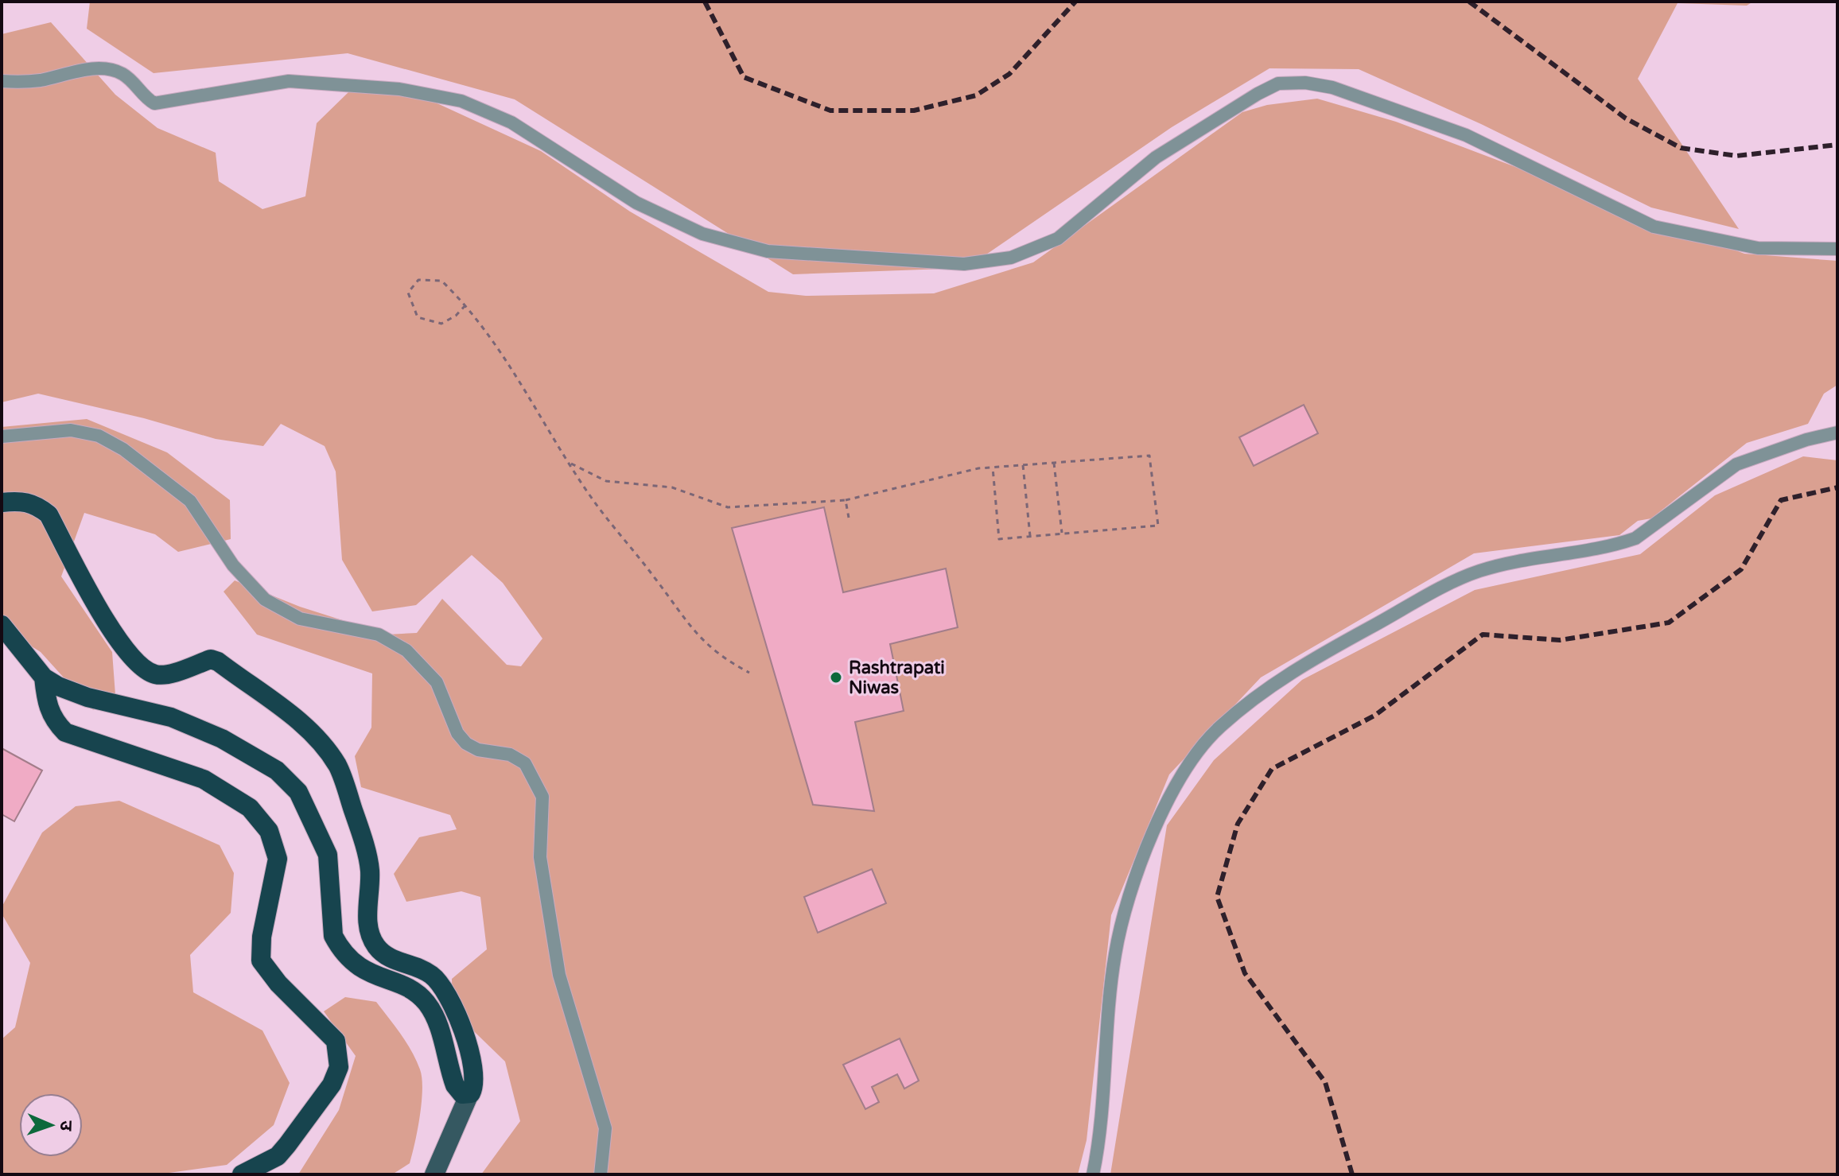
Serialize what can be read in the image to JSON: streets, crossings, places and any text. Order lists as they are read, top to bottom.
{
  "places": ["Rashtrapati Niwas"],
  "north": "right"
}
